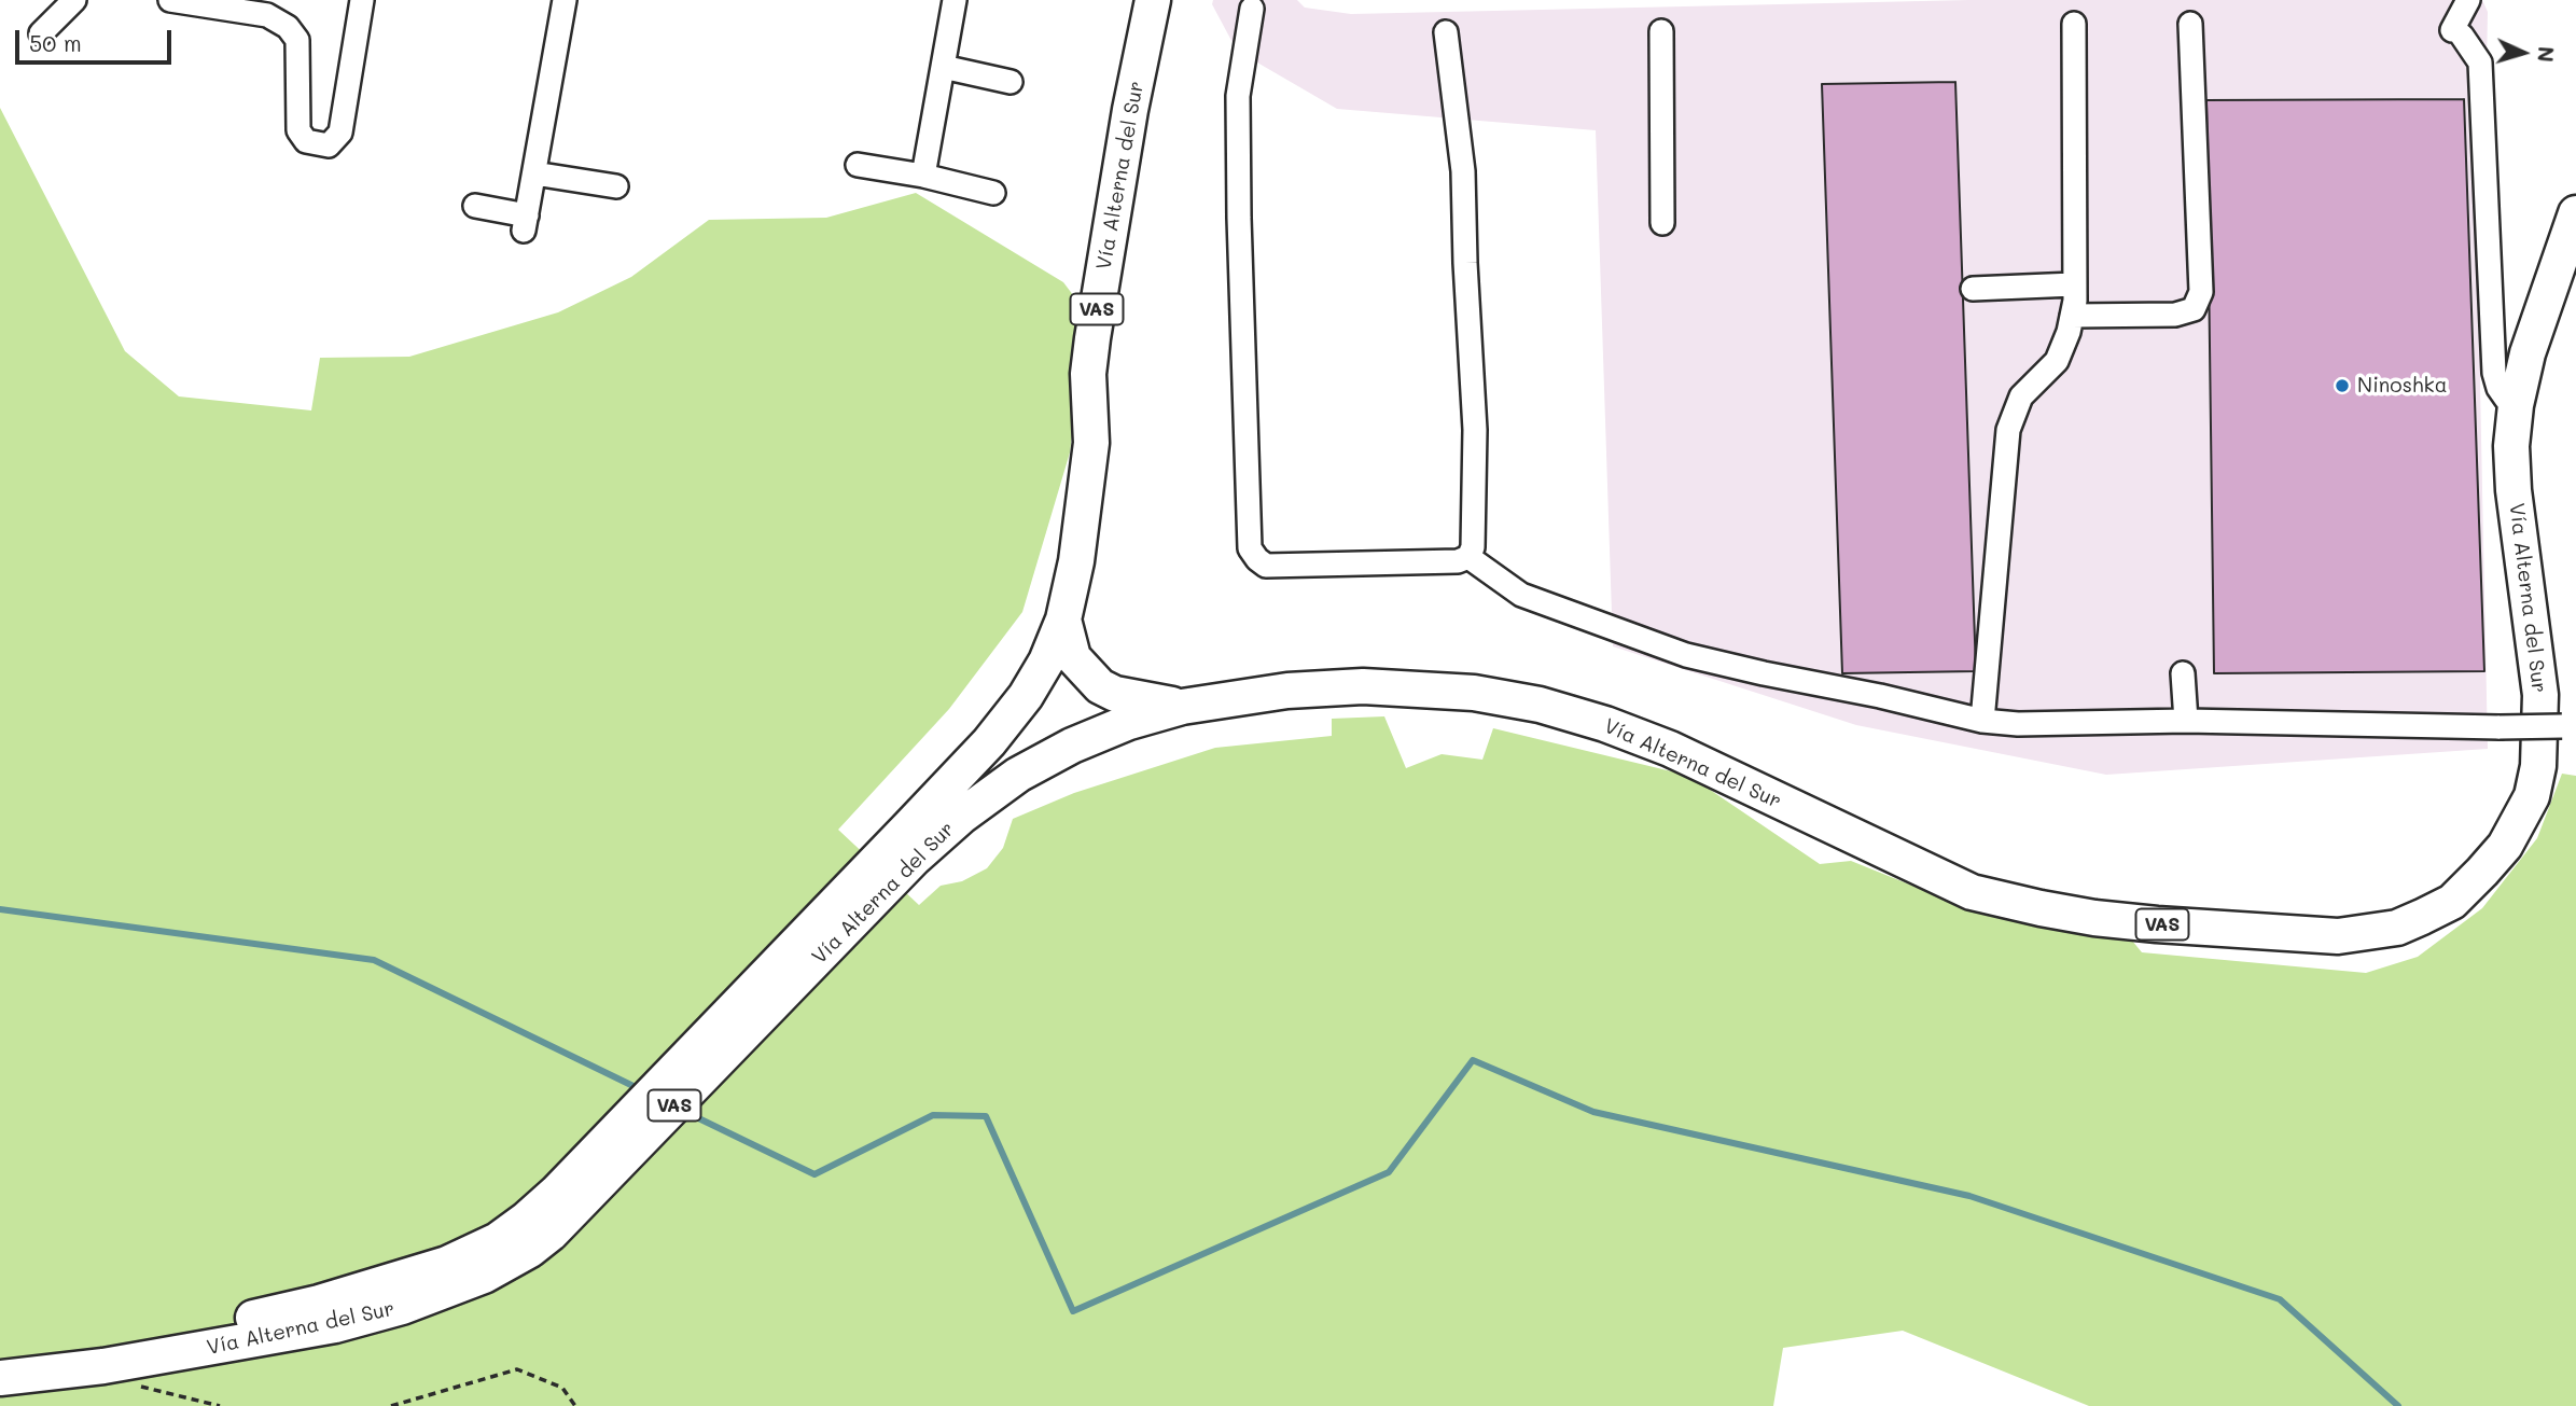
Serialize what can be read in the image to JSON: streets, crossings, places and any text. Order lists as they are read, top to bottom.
{
  "streets": {
    "highway": ["Vía Alterna del Sur", "VAS"]
  },
  "places": ["Ninoshka"],
  "scale_bar": "50 m",
  "north": "right"
}
